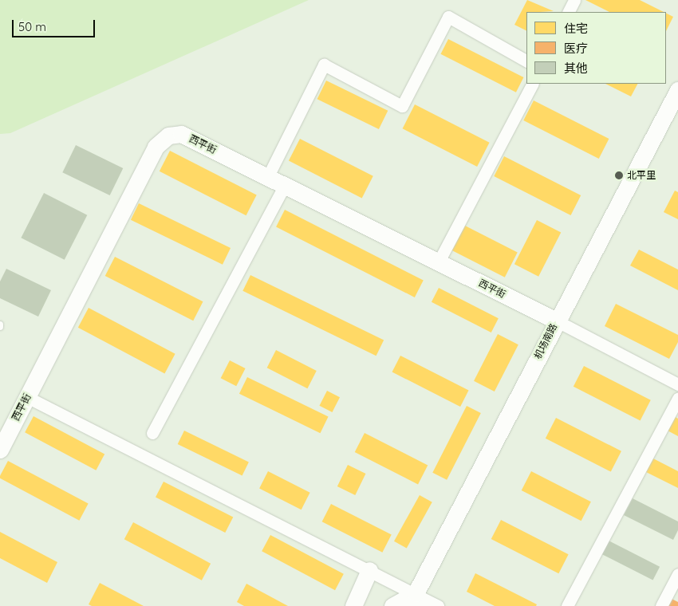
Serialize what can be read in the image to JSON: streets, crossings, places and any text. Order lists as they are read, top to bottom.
{
  "streets": {
    "street": ["西平街", "机场南路"]
  },
  "crossings": [
    ["西平街", "机场南路"]
  ],
  "places": ["北平里"],
  "legend": ["住宅", "医疗", "其他"],
  "scale_bar": "50 m"
}
